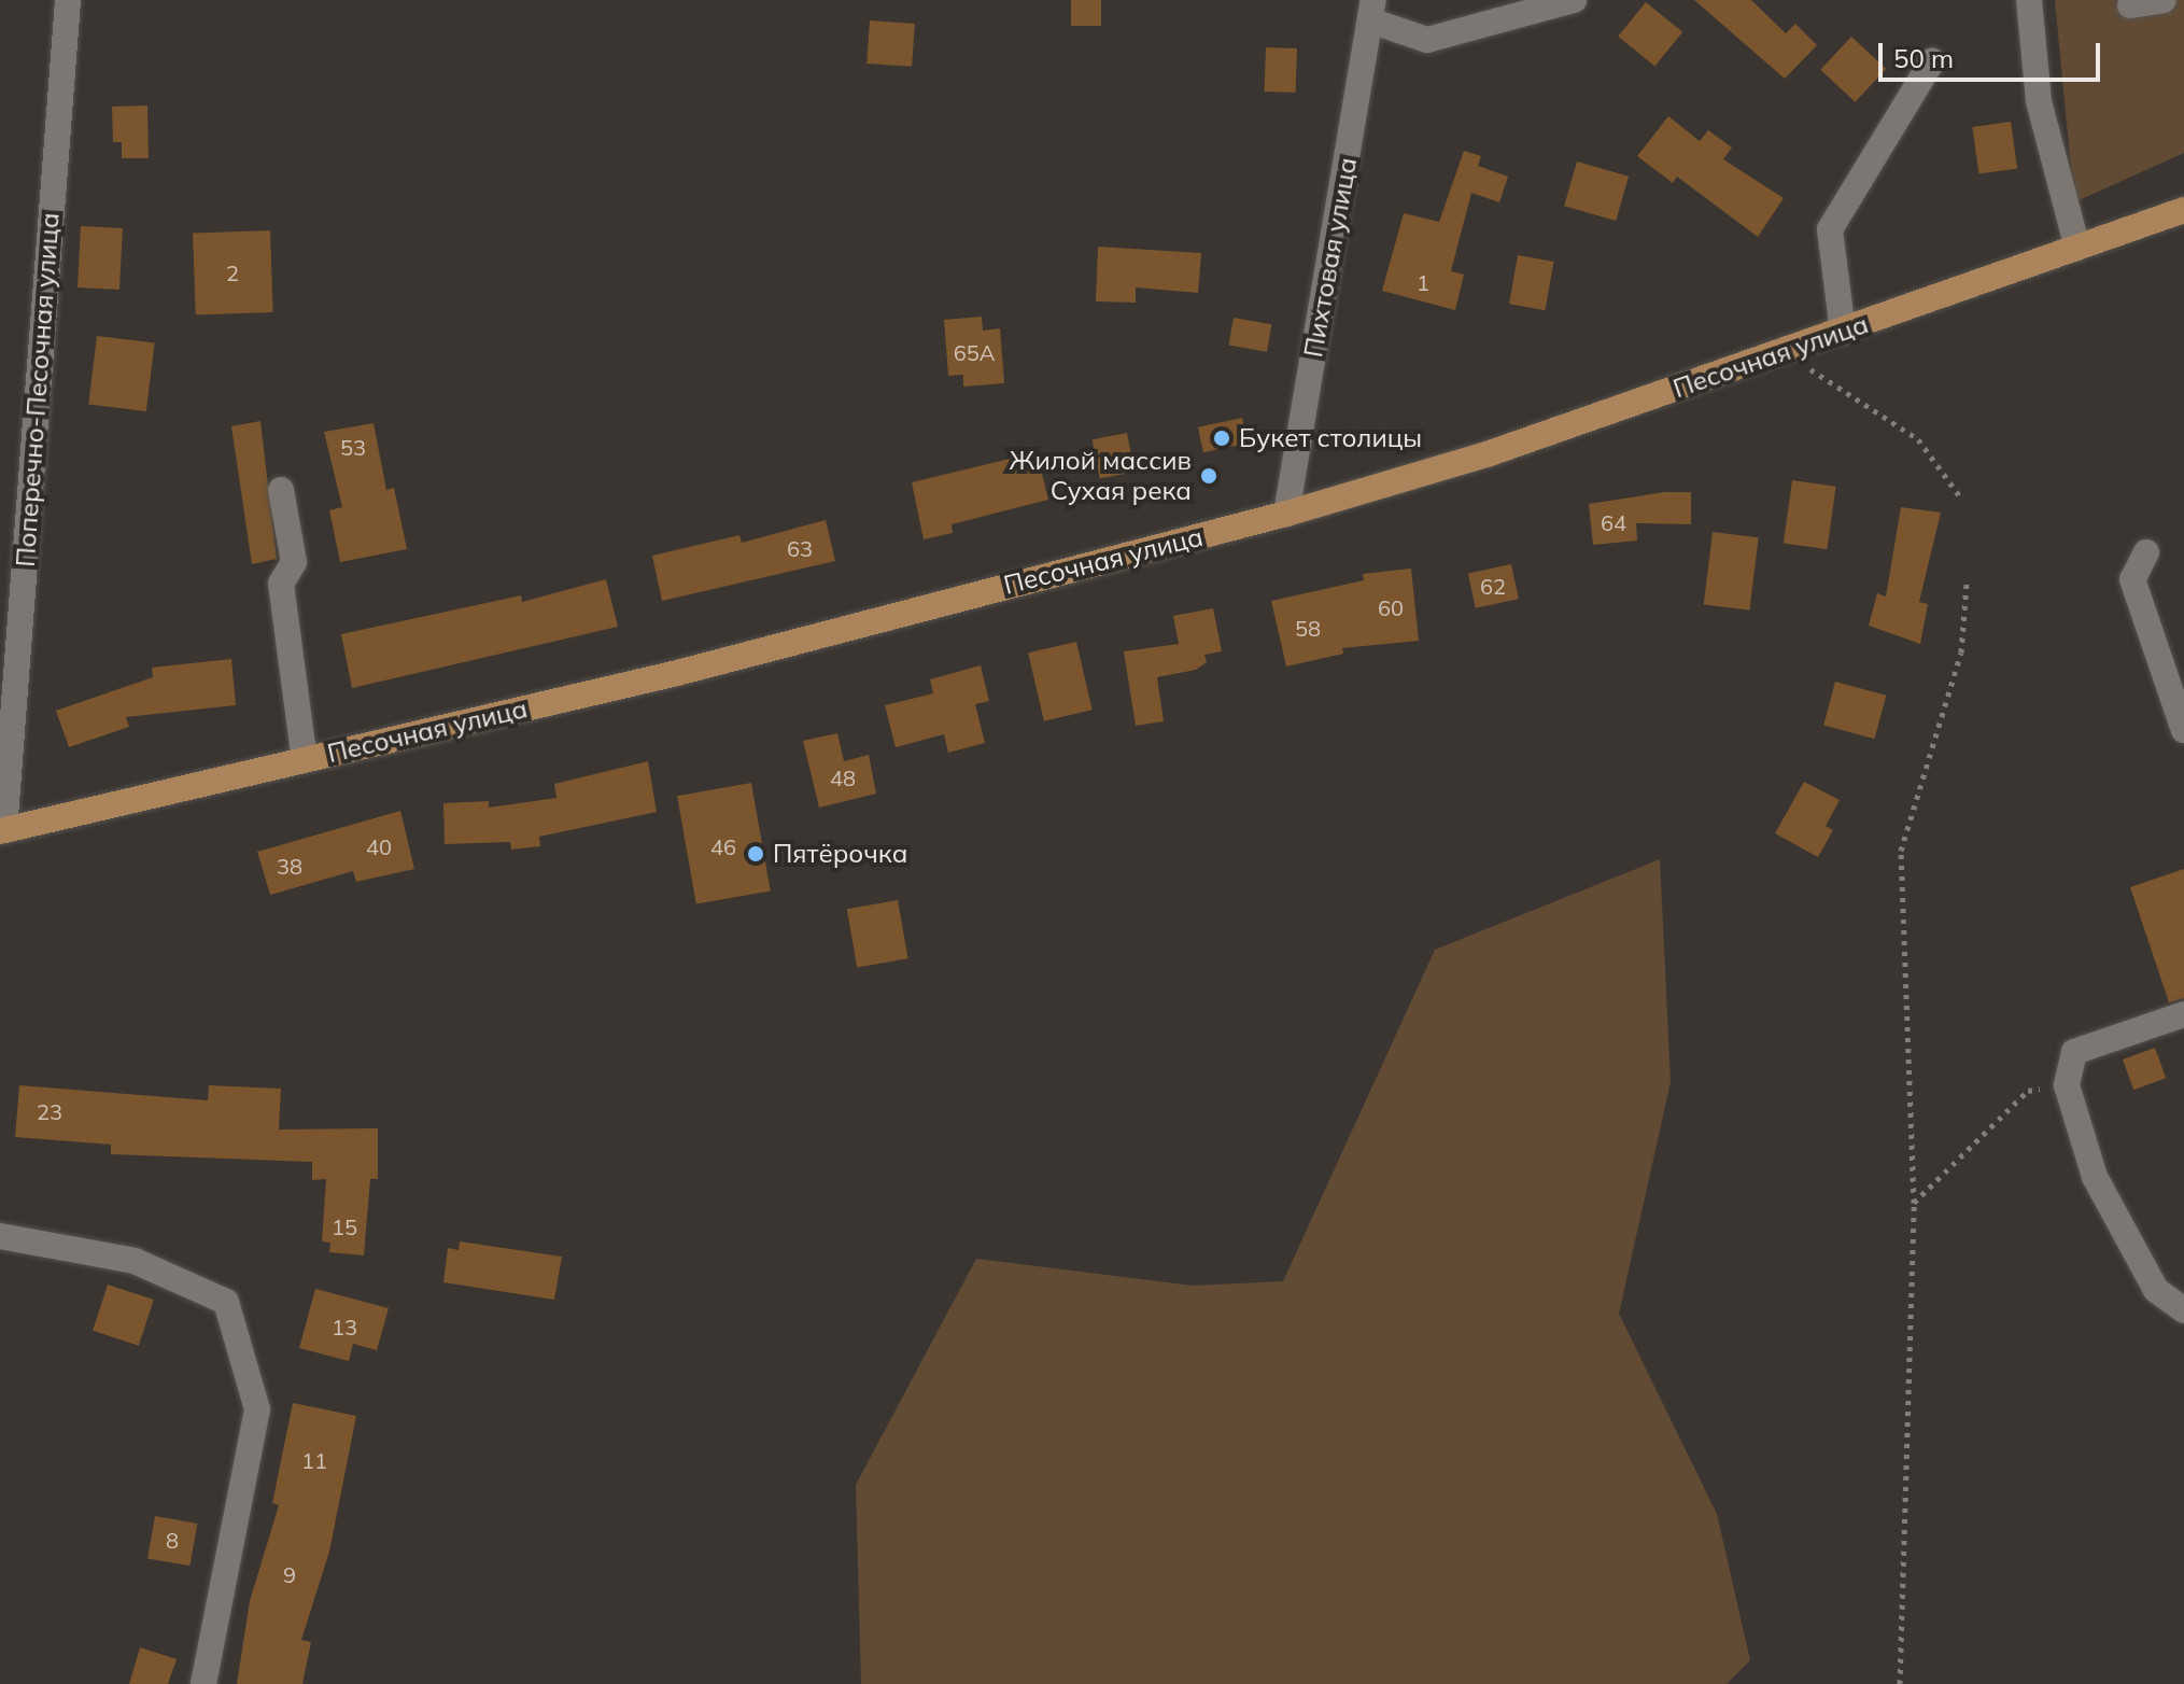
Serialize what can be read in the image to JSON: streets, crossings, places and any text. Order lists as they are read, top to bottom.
{
  "streets": {
    "main road": ["Песочная улица"],
    "street": ["Пихтовая улица", "Поперечно-Песочная улица"]
  },
  "crossings": [
    ["Пихтовая улица", "Песочная улица"],
    ["Песочная улица", "Поперечно-Песочная улица"]
  ],
  "places": ["Букет столицы", "Жилой массив Сухая река", "Пятёрочка"],
  "house_numbers": [
    "2",
    "1",
    "65А",
    "53",
    "64",
    "63",
    "62",
    "60",
    "58",
    "48",
    "40",
    "46",
    "38",
    "23",
    "15",
    "13",
    "11",
    "8",
    "9"
  ],
  "scale_bar": "50 m"
}
